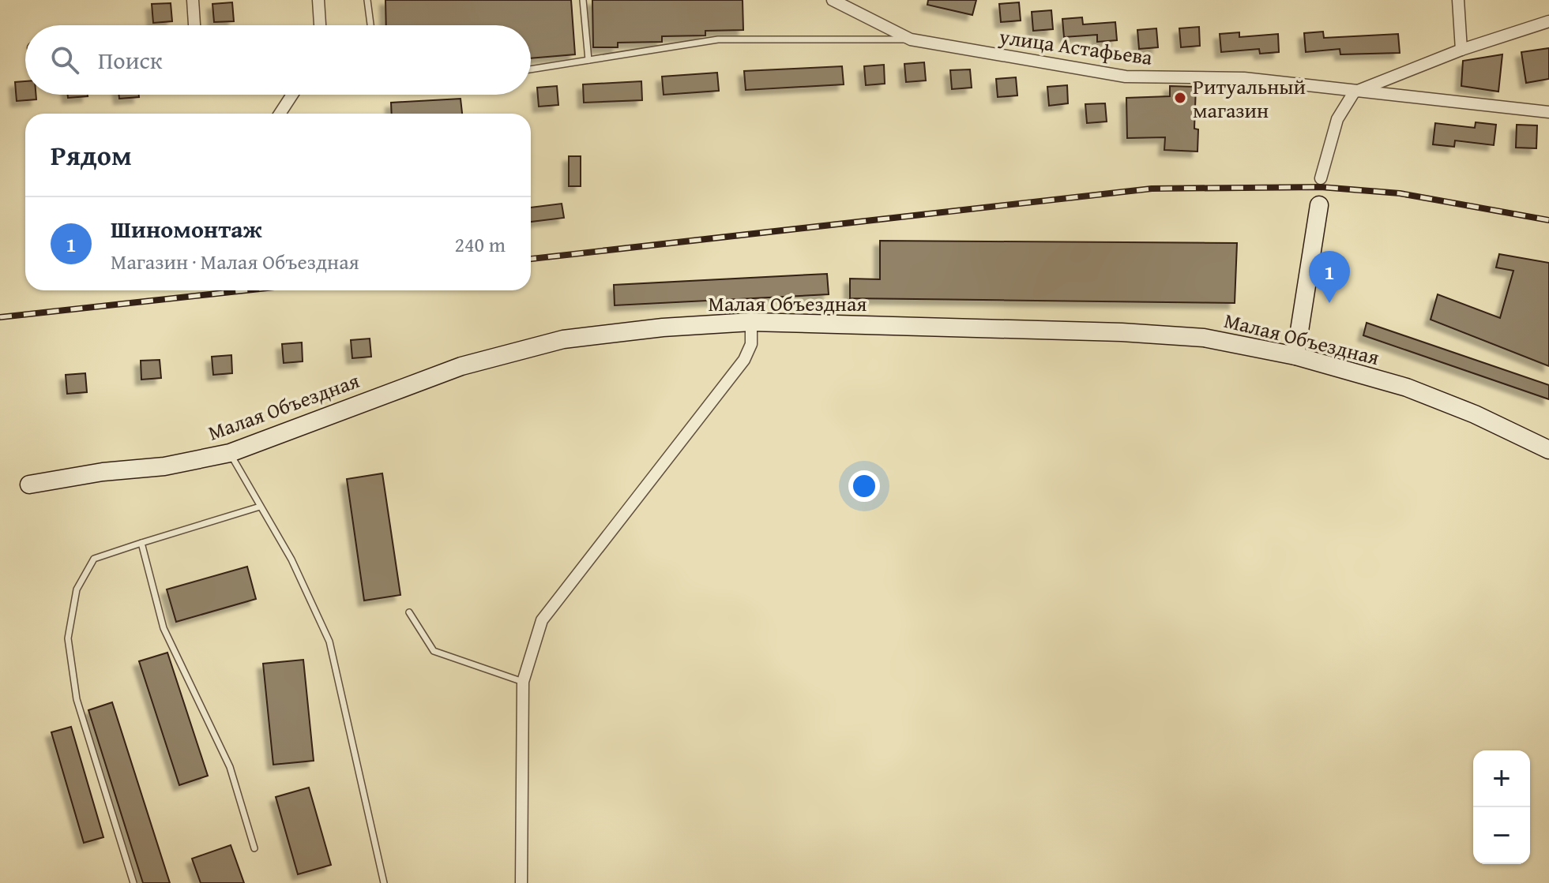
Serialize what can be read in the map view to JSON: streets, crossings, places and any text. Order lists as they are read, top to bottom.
{
  "streets": {
    "main road": ["Малая Объездная"],
    "street": ["улица Астафьева"]
  },
  "places": ["Ритуальный магазин"],
  "page": {
    "search": "Поиск",
    "heading": "Рядом",
    "list": [
      {
        "mark": "1",
        "name": "Шиномонтаж",
        "note": "Магазин · Малая Объездная",
        "value": "240 m"
      }
    ],
    "pins": "1",
    "map_buttons": ["+", "−"]
  }
}
